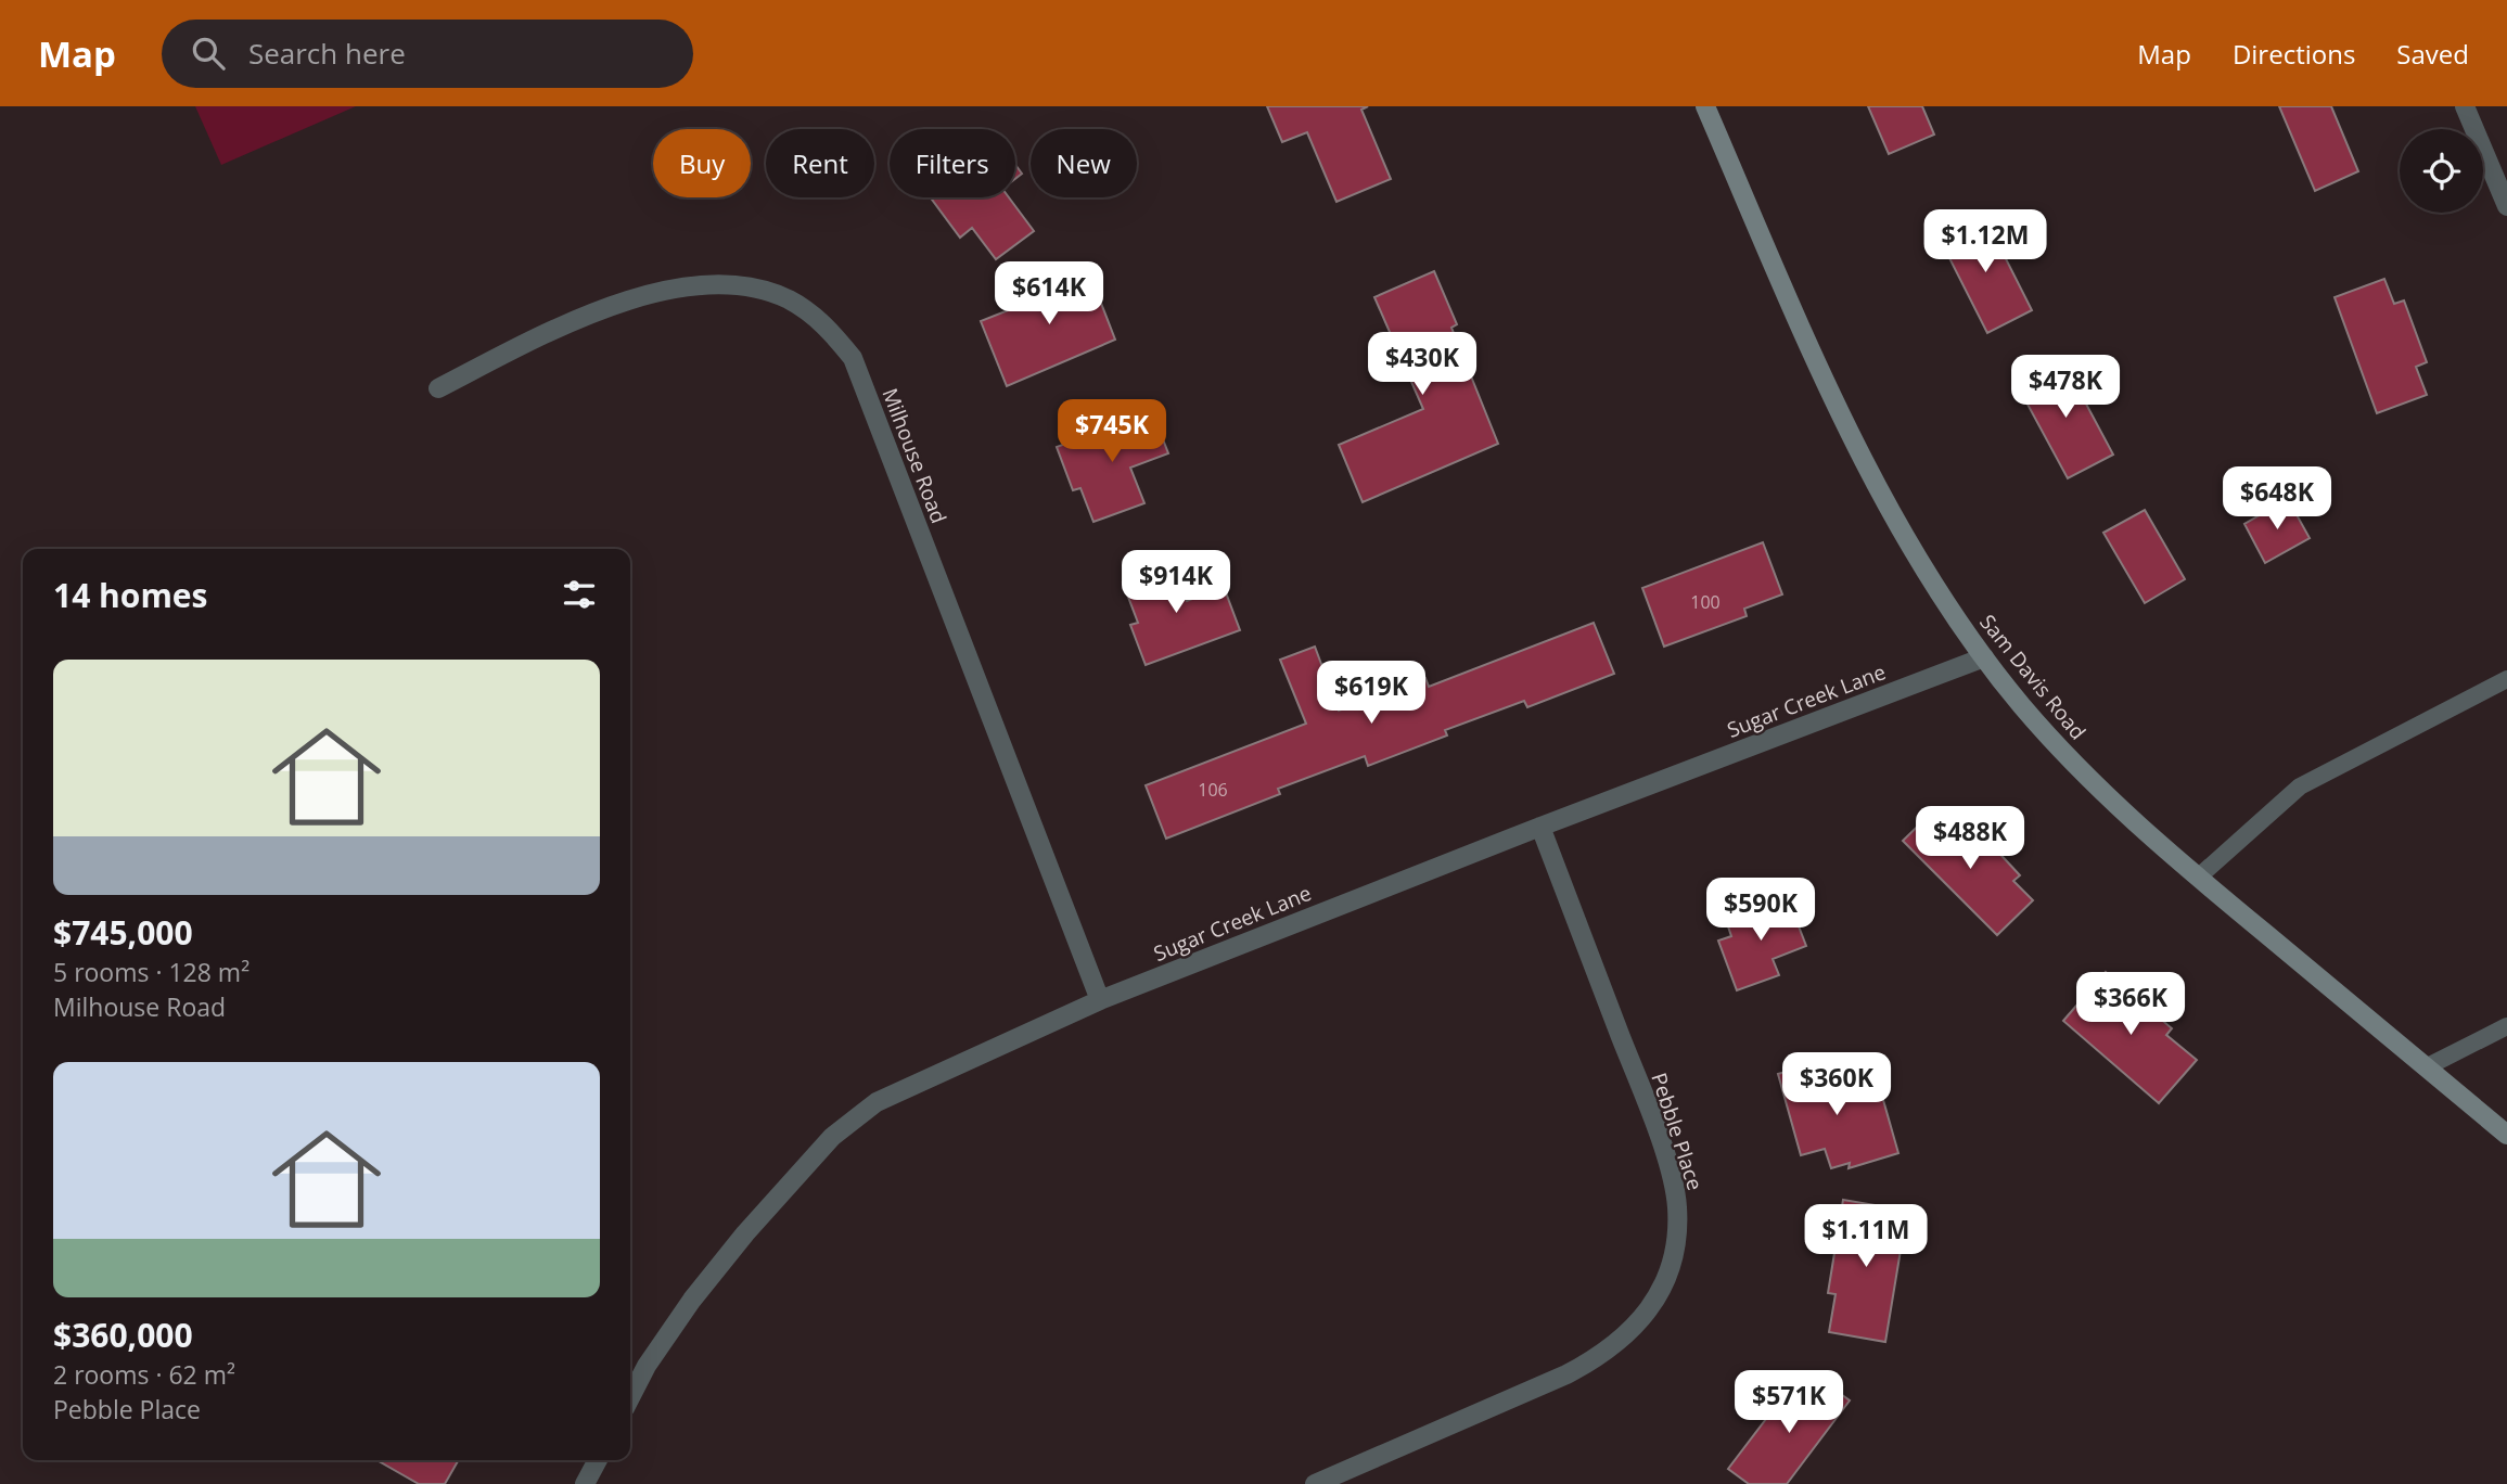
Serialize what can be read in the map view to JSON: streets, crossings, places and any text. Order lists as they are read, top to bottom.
{
  "streets": {
    "street": [
      "Milhouse Road",
      "Sam Davis Road",
      "Sugar Creek Lane",
      "Pebble Place"
    ]
  },
  "crossings": [
    ["Milhouse Road", "Sugar Creek Lane"],
    ["Sam Davis Road", "Sugar Creek Lane"],
    ["Sugar Creek Lane", "Pebble Place"]
  ],
  "house_numbers": ["100", "106"],
  "page": {
    "header": "Map",
    "search": "Search here",
    "nav": ["Map", "Directions", "Saved"],
    "chip": [
      "Buy",
      "Rent",
      "Filters",
      "New"
    ],
    "price": [
      "$1.12M",
      "$614K",
      "$430K",
      "$478K",
      "$745K",
      "$648K",
      "$914K",
      "$619K",
      "$488K",
      "$590K",
      "$366K",
      "$360K",
      "$1.11M",
      "$571K"
    ],
    "heading": "14 homes",
    "list": [
      {
        "name": "$745,000",
        "note": "5 rooms · 128 m² · Milhouse Road"
      },
      {
        "name": "$360,000",
        "note": "2 rooms · 62 m² · Pebble Place"
      }
    ]
  }
}
